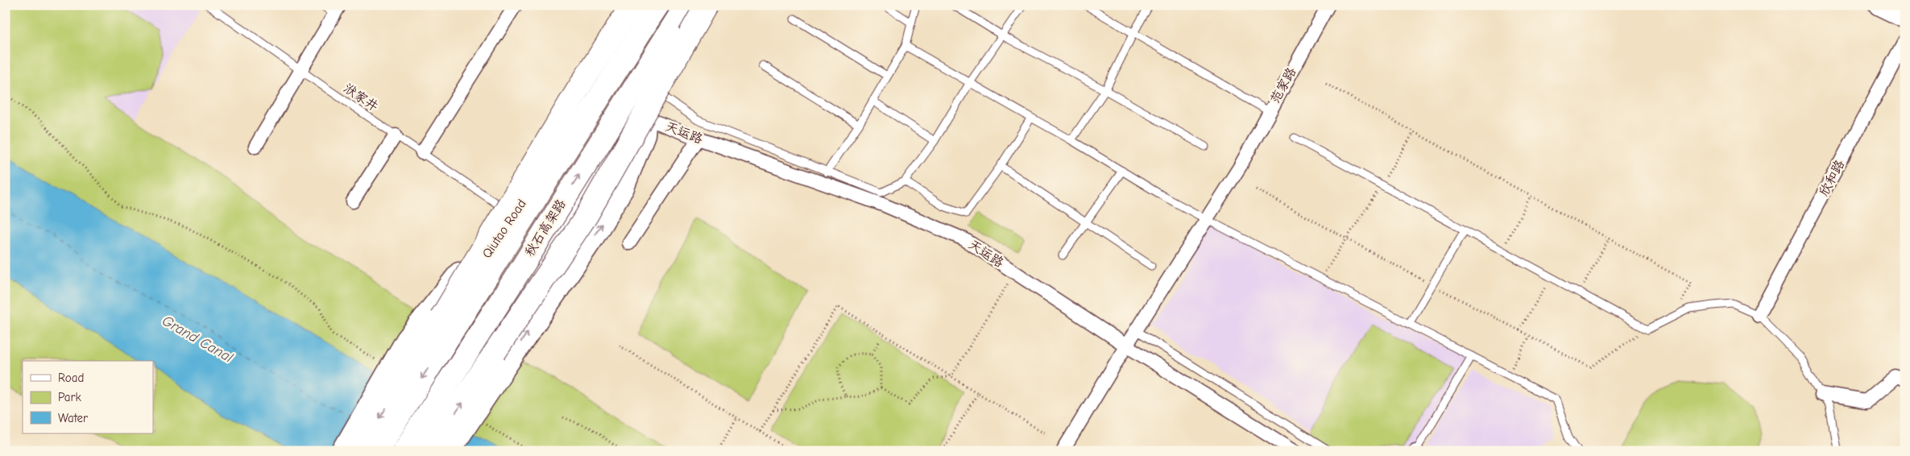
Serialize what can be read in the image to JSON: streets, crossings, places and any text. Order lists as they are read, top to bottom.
{
  "streets": {
    "highway": ["秋石高架路"],
    "main road": ["Qiutao Road"],
    "street": ["范家路", "天运路", "欣和路"],
    "lane": ["洑家井"]
  },
  "crossings": [
    ["范家路", "天运路"]
  ],
  "water": ["Grand Canal"],
  "legend": ["Road", "Park", "Water"]
}
